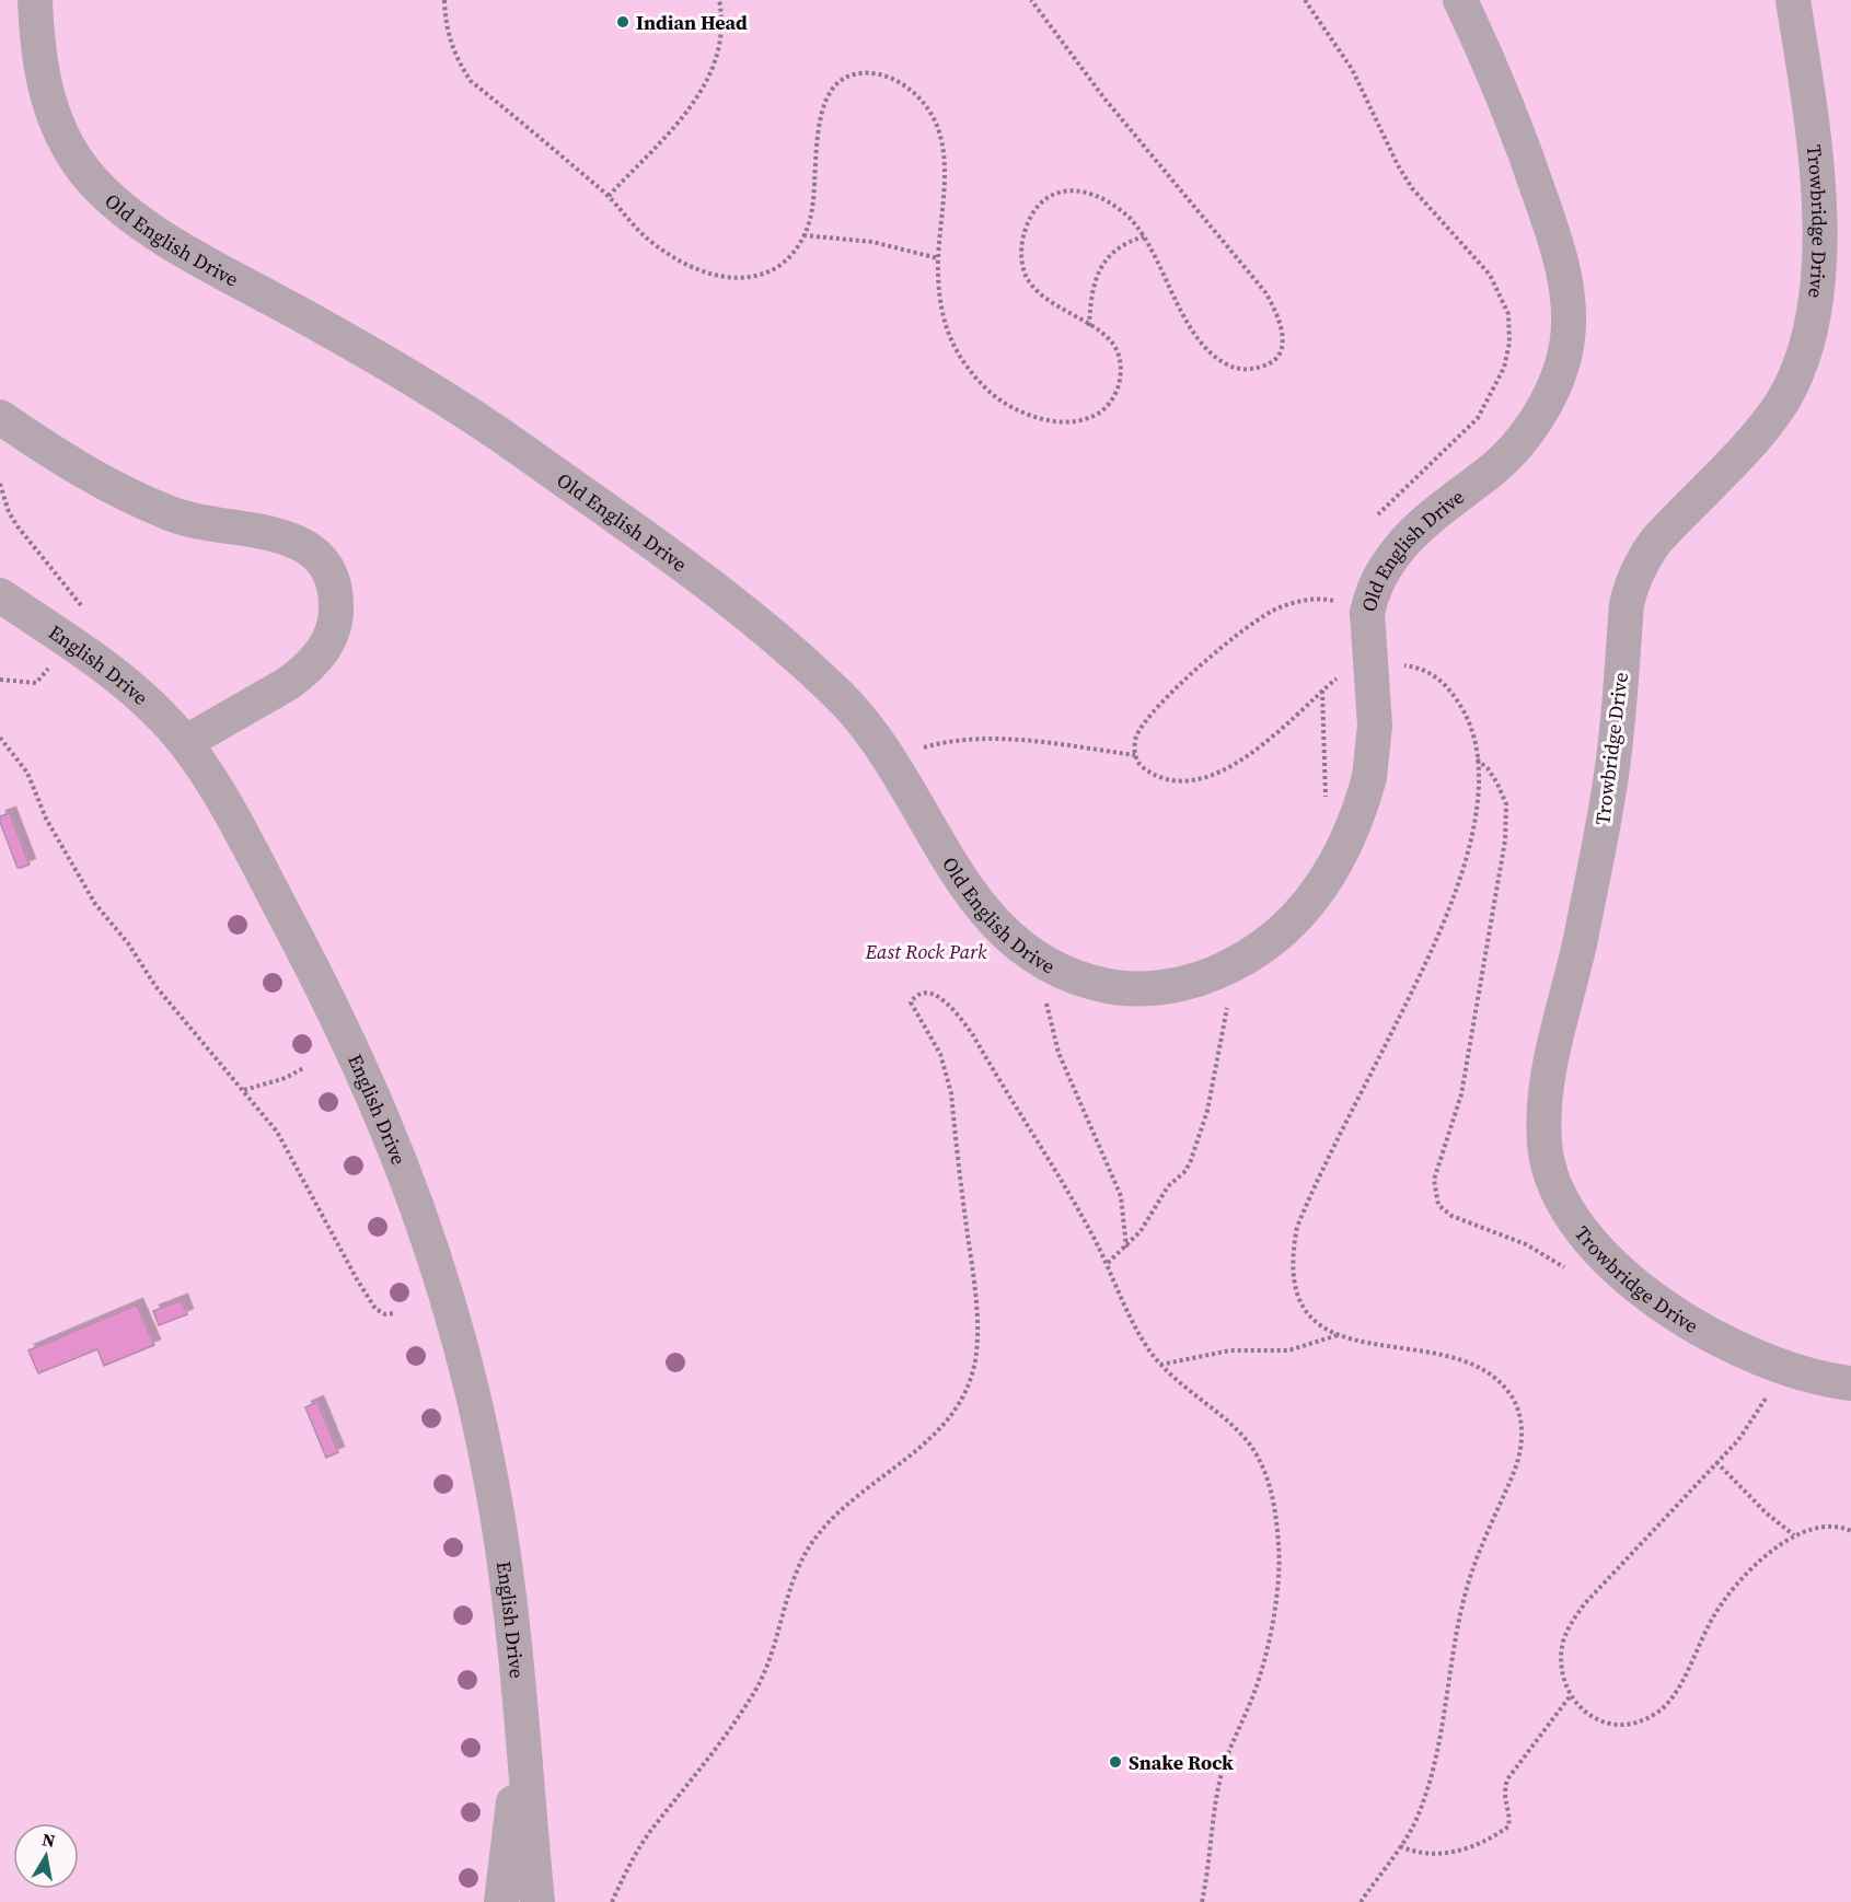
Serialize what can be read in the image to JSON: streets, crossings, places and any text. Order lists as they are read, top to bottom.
{
  "streets": {
    "street": ["Trowbridge Drive", "Old English Drive", "English Drive"]
  },
  "parks": ["East Rock Park"],
  "places": ["Indian Head", "Snake Rock"],
  "north": "top"
}
